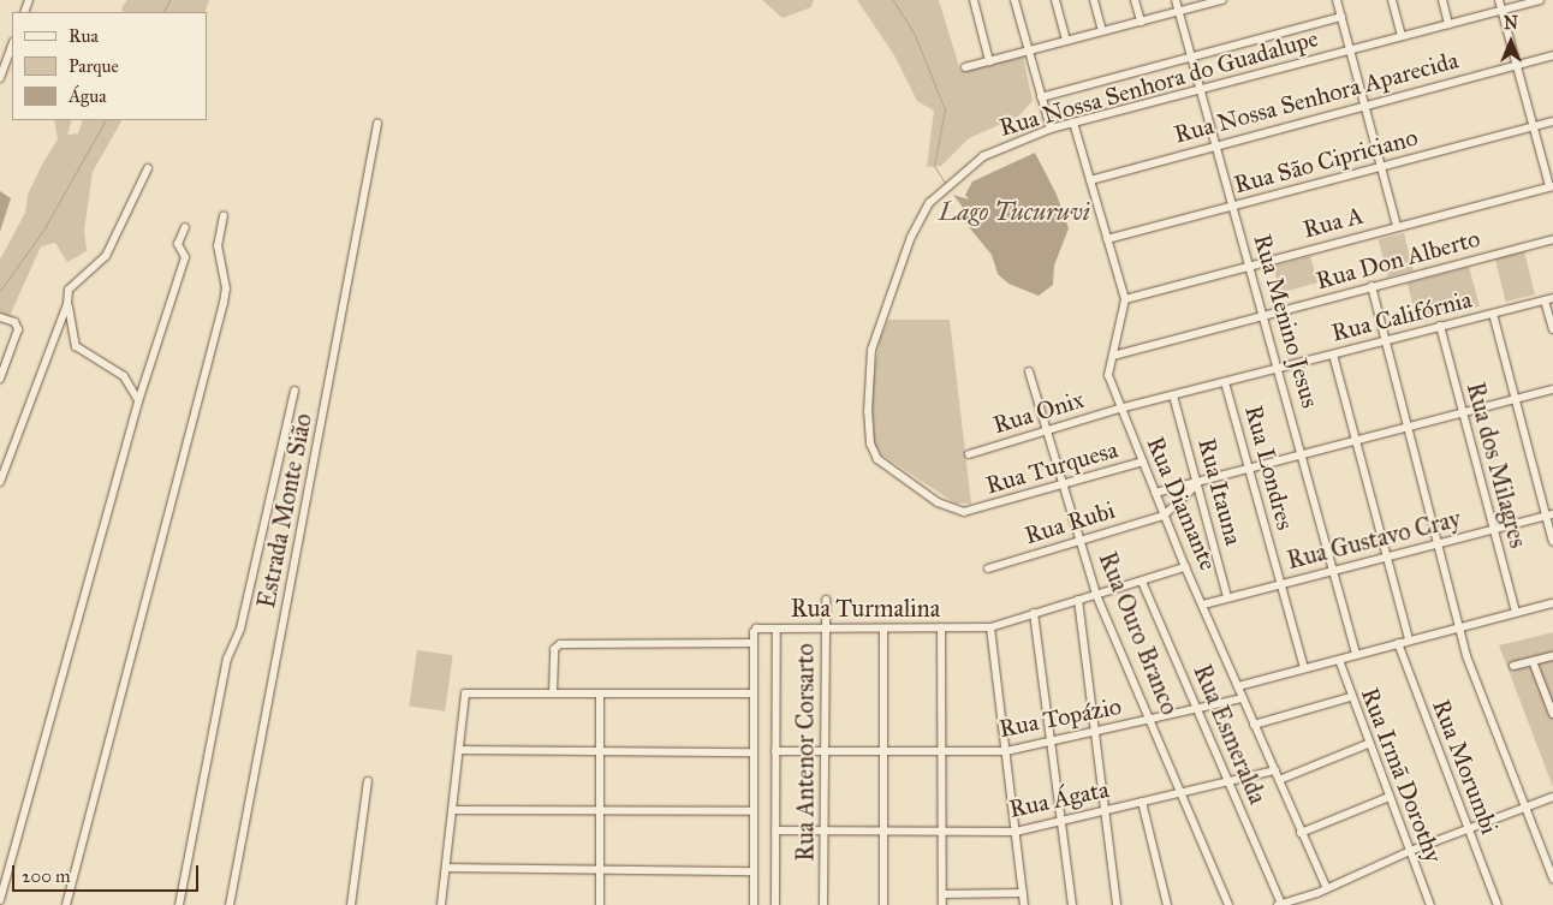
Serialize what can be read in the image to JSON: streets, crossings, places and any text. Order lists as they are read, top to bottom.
{
  "streets": {
    "street": [
      "Rua Nossa Senhora do Guadalupe",
      "Rua Nossa Senhora Aparecida",
      "Rua São Cipriciano",
      "Rua A",
      "Rua Don Alberto",
      "Rua Califórnia",
      "Rua Menino Jesus",
      "Rua Onix",
      "Rua dos Milagres",
      "Rua Turquesa",
      "Rua Londres",
      "Rua Itauna",
      "Rua Diamante",
      "Estrada Monte Sião",
      "Rua Rubi",
      "Rua Gustavo Cray",
      "Rua Turmalina",
      "Rua Ouro Branco",
      "Rua Topázio",
      "Rua Esmeralda",
      "Rua Antenor Corsarto",
      "Rua Morumbi",
      "Rua Irmã Dorothy",
      "Rua Ágata"
    ]
  },
  "crossings": [
    ["Rua Nossa Senhora do Guadalupe", "Rua Menino Jesus"],
    ["Rua Nossa Senhora do Guadalupe", "Rua Turquesa"],
    ["Rua Nossa Senhora do Guadalupe", "Rua Diamante"],
    ["Rua Nossa Senhora Aparecida", "Rua Menino Jesus"],
    ["Rua Nossa Senhora Aparecida", "Rua Diamante"],
    ["Rua São Cipriciano", "Rua Menino Jesus"],
    ["Rua São Cipriciano", "Rua Diamante"],
    ["Rua A", "Rua Menino Jesus"],
    ["Rua A", "Rua Diamante"],
    ["Rua Don Alberto", "Rua Menino Jesus"],
    ["Rua Don Alberto", "Rua Diamante"],
    ["Rua Califórnia", "Rua Menino Jesus"],
    ["Rua Califórnia", "Rua Onix"],
    ["Rua Califórnia", "Rua dos Milagres"],
    ["Rua Califórnia", "Rua Londres"],
    ["Rua Califórnia", "Rua Itauna"],
    ["Rua Califórnia", "Rua Diamante"],
    ["Rua Menino Jesus", "Rua Gustavo Cray"],
    ["Rua Onix", "Rua Diamante"],
    ["Rua Onix", "Rua Ouro Branco"],
    ["Rua dos Milagres", "Rua Gustavo Cray"],
    ["Rua Turquesa", "Rua Diamante"],
    ["Rua Turquesa", "Rua Ouro Branco"],
    ["Rua Londres", "Rua Gustavo Cray"],
    ["Rua Itauna", "Rua Gustavo Cray"],
    ["Rua Diamante", "Rua Rubi"],
    ["Rua Diamante", "Rua Gustavo Cray"],
    ["Rua Diamante", "Rua Turmalina"],
    ["Rua Diamante", "Rua Topázio"],
    ["Rua Diamante", "Rua Ágata"],
    ["Rua Rubi", "Rua Ouro Branco"],
    ["Rua Turmalina", "Rua Ouro Branco"],
    ["Rua Turmalina", "Rua Topázio"],
    ["Rua Turmalina", "Rua Esmeralda"],
    ["Rua Turmalina", "Rua Antenor Corsarto"],
    ["Rua Turmalina", "Rua Ágata"],
    ["Rua Ouro Branco", "Rua Topázio"],
    ["Rua Ouro Branco", "Rua Ágata"],
    ["Rua Topázio", "Rua Esmeralda"],
    ["Rua Topázio", "Rua Antenor Corsarto"],
    ["Rua Esmeralda", "Rua Ágata"],
    ["Rua Antenor Corsarto", "Rua Ágata"]
  ],
  "water": ["Lago Tucuruvi"],
  "legend": ["Rua", "Parque", "Água"],
  "scale_bar": "200 m",
  "north": "top"
}
